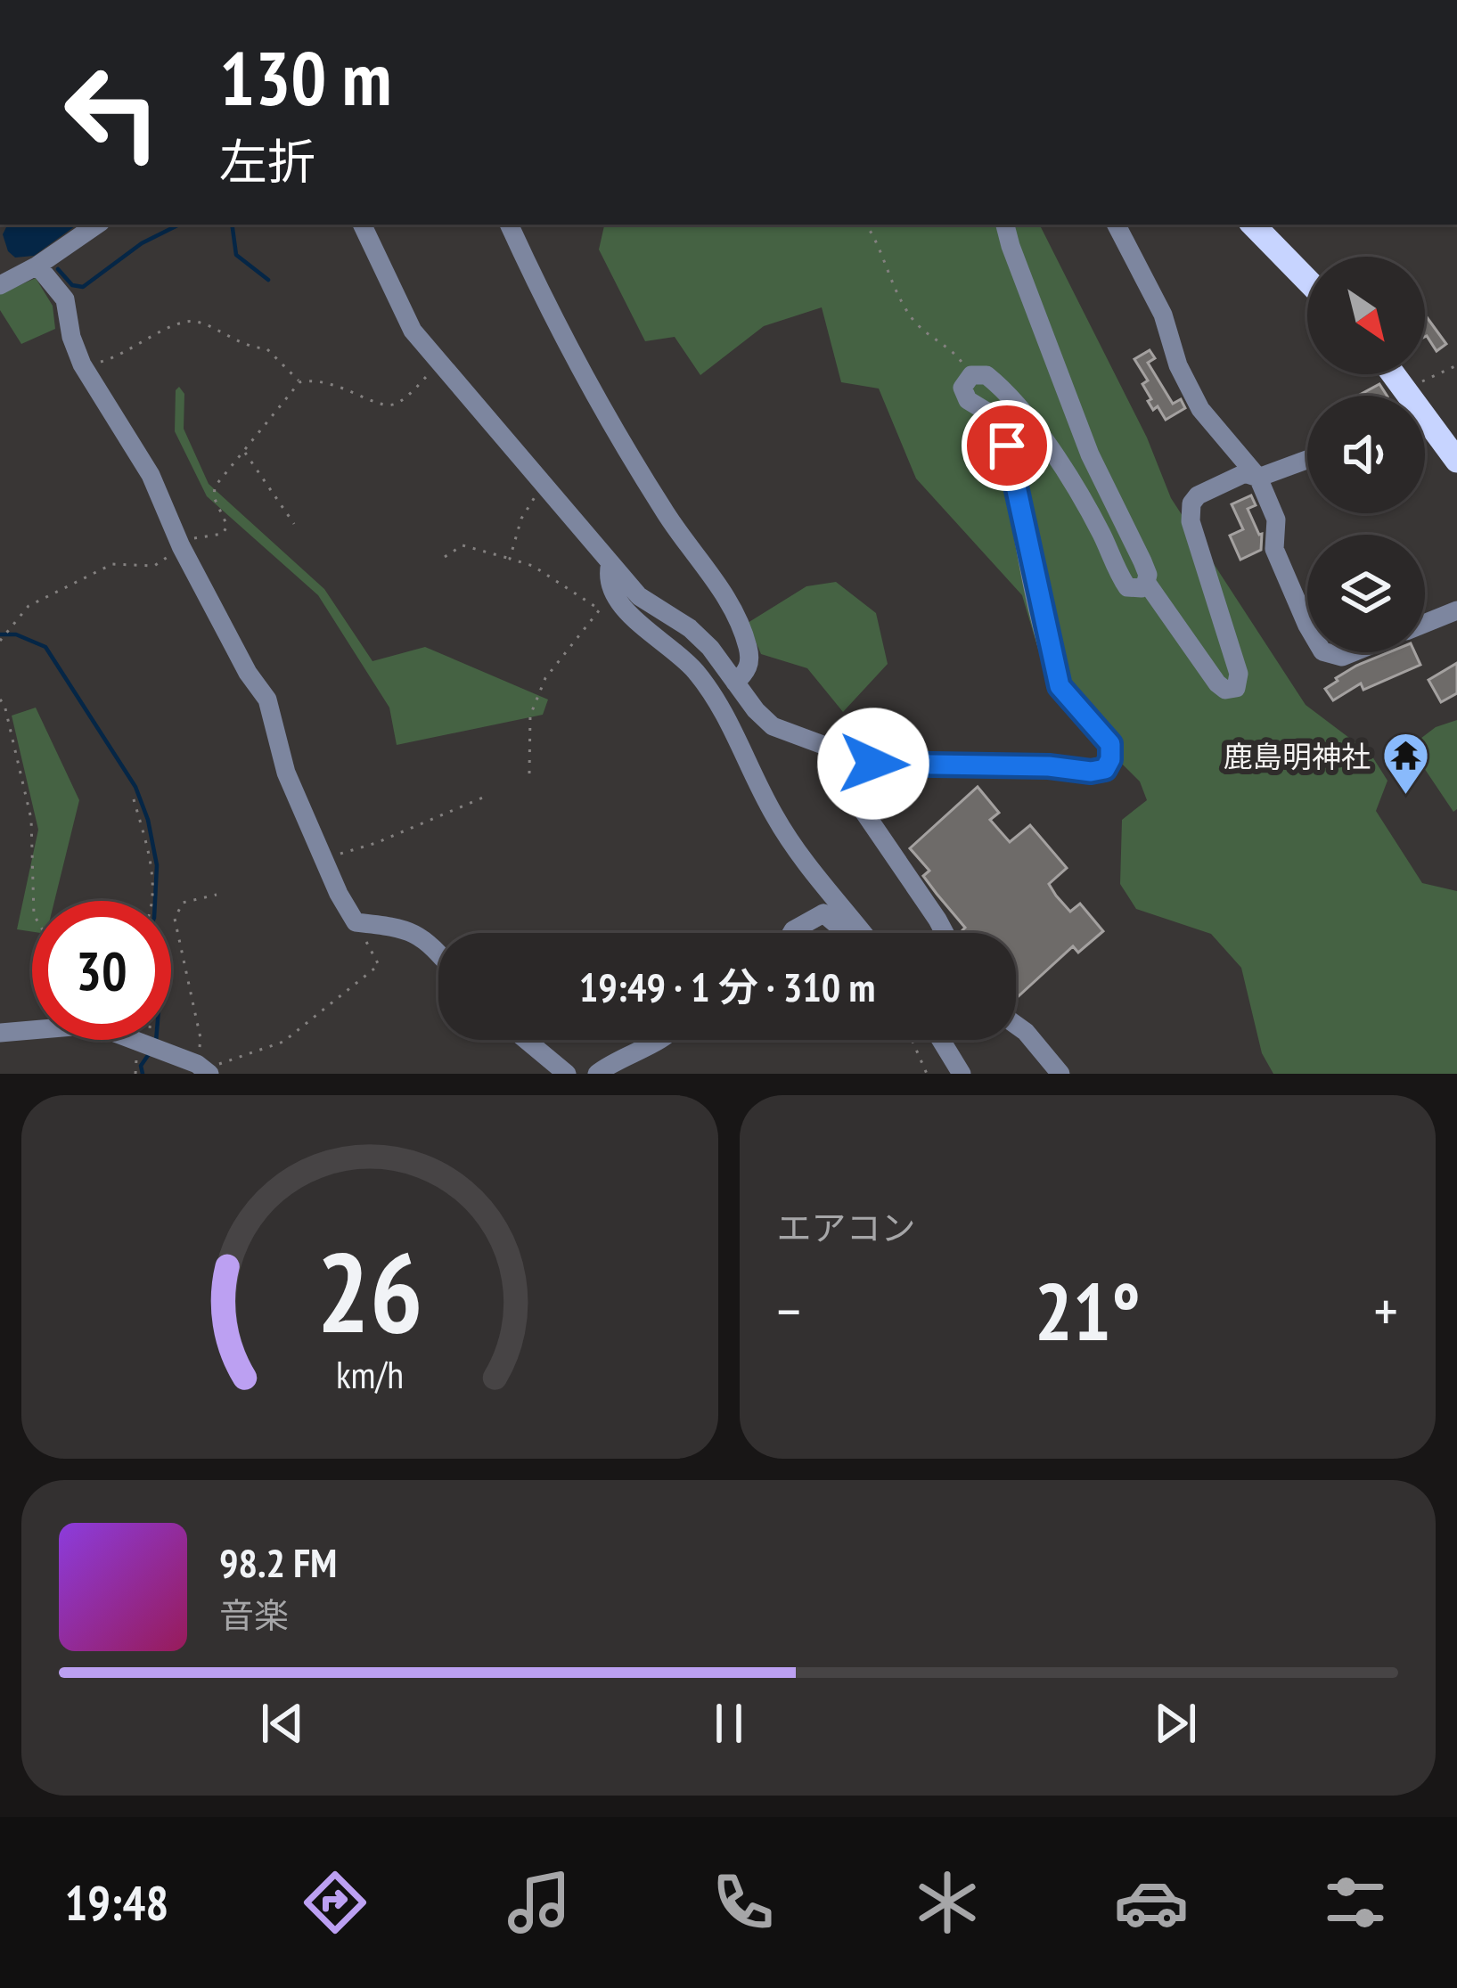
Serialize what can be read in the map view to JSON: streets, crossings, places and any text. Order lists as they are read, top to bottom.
{
  "places": {
    "temple": ["鹿島明神社"]
  },
  "north": "bottom right",
  "page": {
    "turn": ["130 m", "左折"],
    "limit": "30",
    "trip": "19:49 · 1 分 · 310 m",
    "tile": "エアコン",
    "heat": ["−", "21°", "+"],
    "song": ["98.2 FM", "音楽"],
    "tabs": "19:48",
    "gauge": ["26", "km/h"]
  }
}
